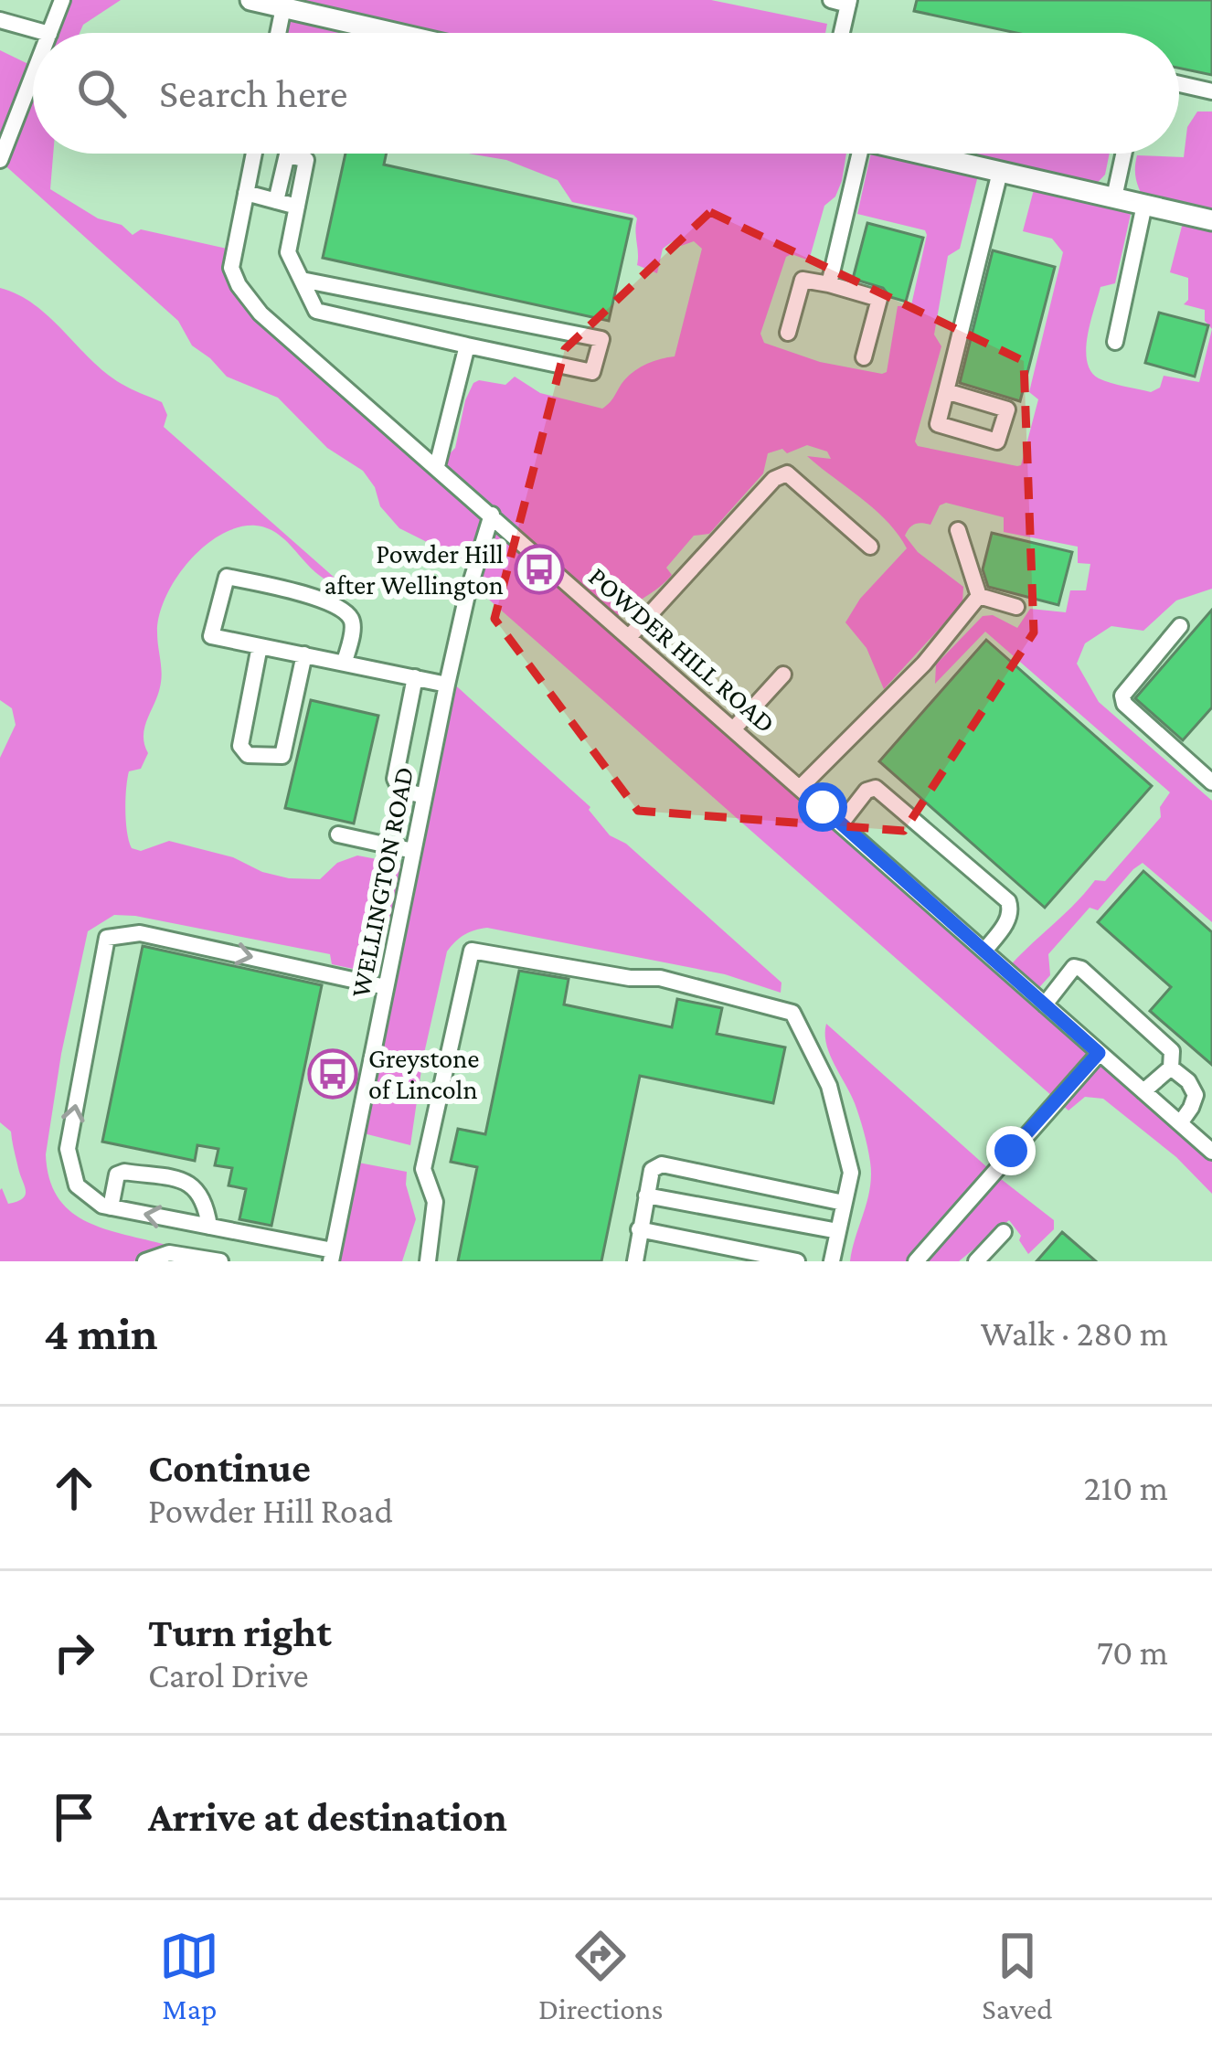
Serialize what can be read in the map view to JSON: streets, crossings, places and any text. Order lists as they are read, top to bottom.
{
  "streets": {
    "street": ["POWDER HILL ROAD", "WELLINGTON ROAD"]
  },
  "crossings": [
    ["POWDER HILL ROAD", "WELLINGTON ROAD"]
  ],
  "places": {
    "bus stop": ["Powder Hill after Wellington", "Greystone of Lincoln"]
  },
  "page": {
    "search": "Search here",
    "heading": ["4 min", "Walk · 280 m"],
    "list": [
      ["Continue", "Powder Hill Road", "210 m"],
      ["Turn right", "Carol Drive", "70 m"],
      "Arrive at destination"
    ],
    "nav": ["Map", "Directions", "Saved"]
  }
}
